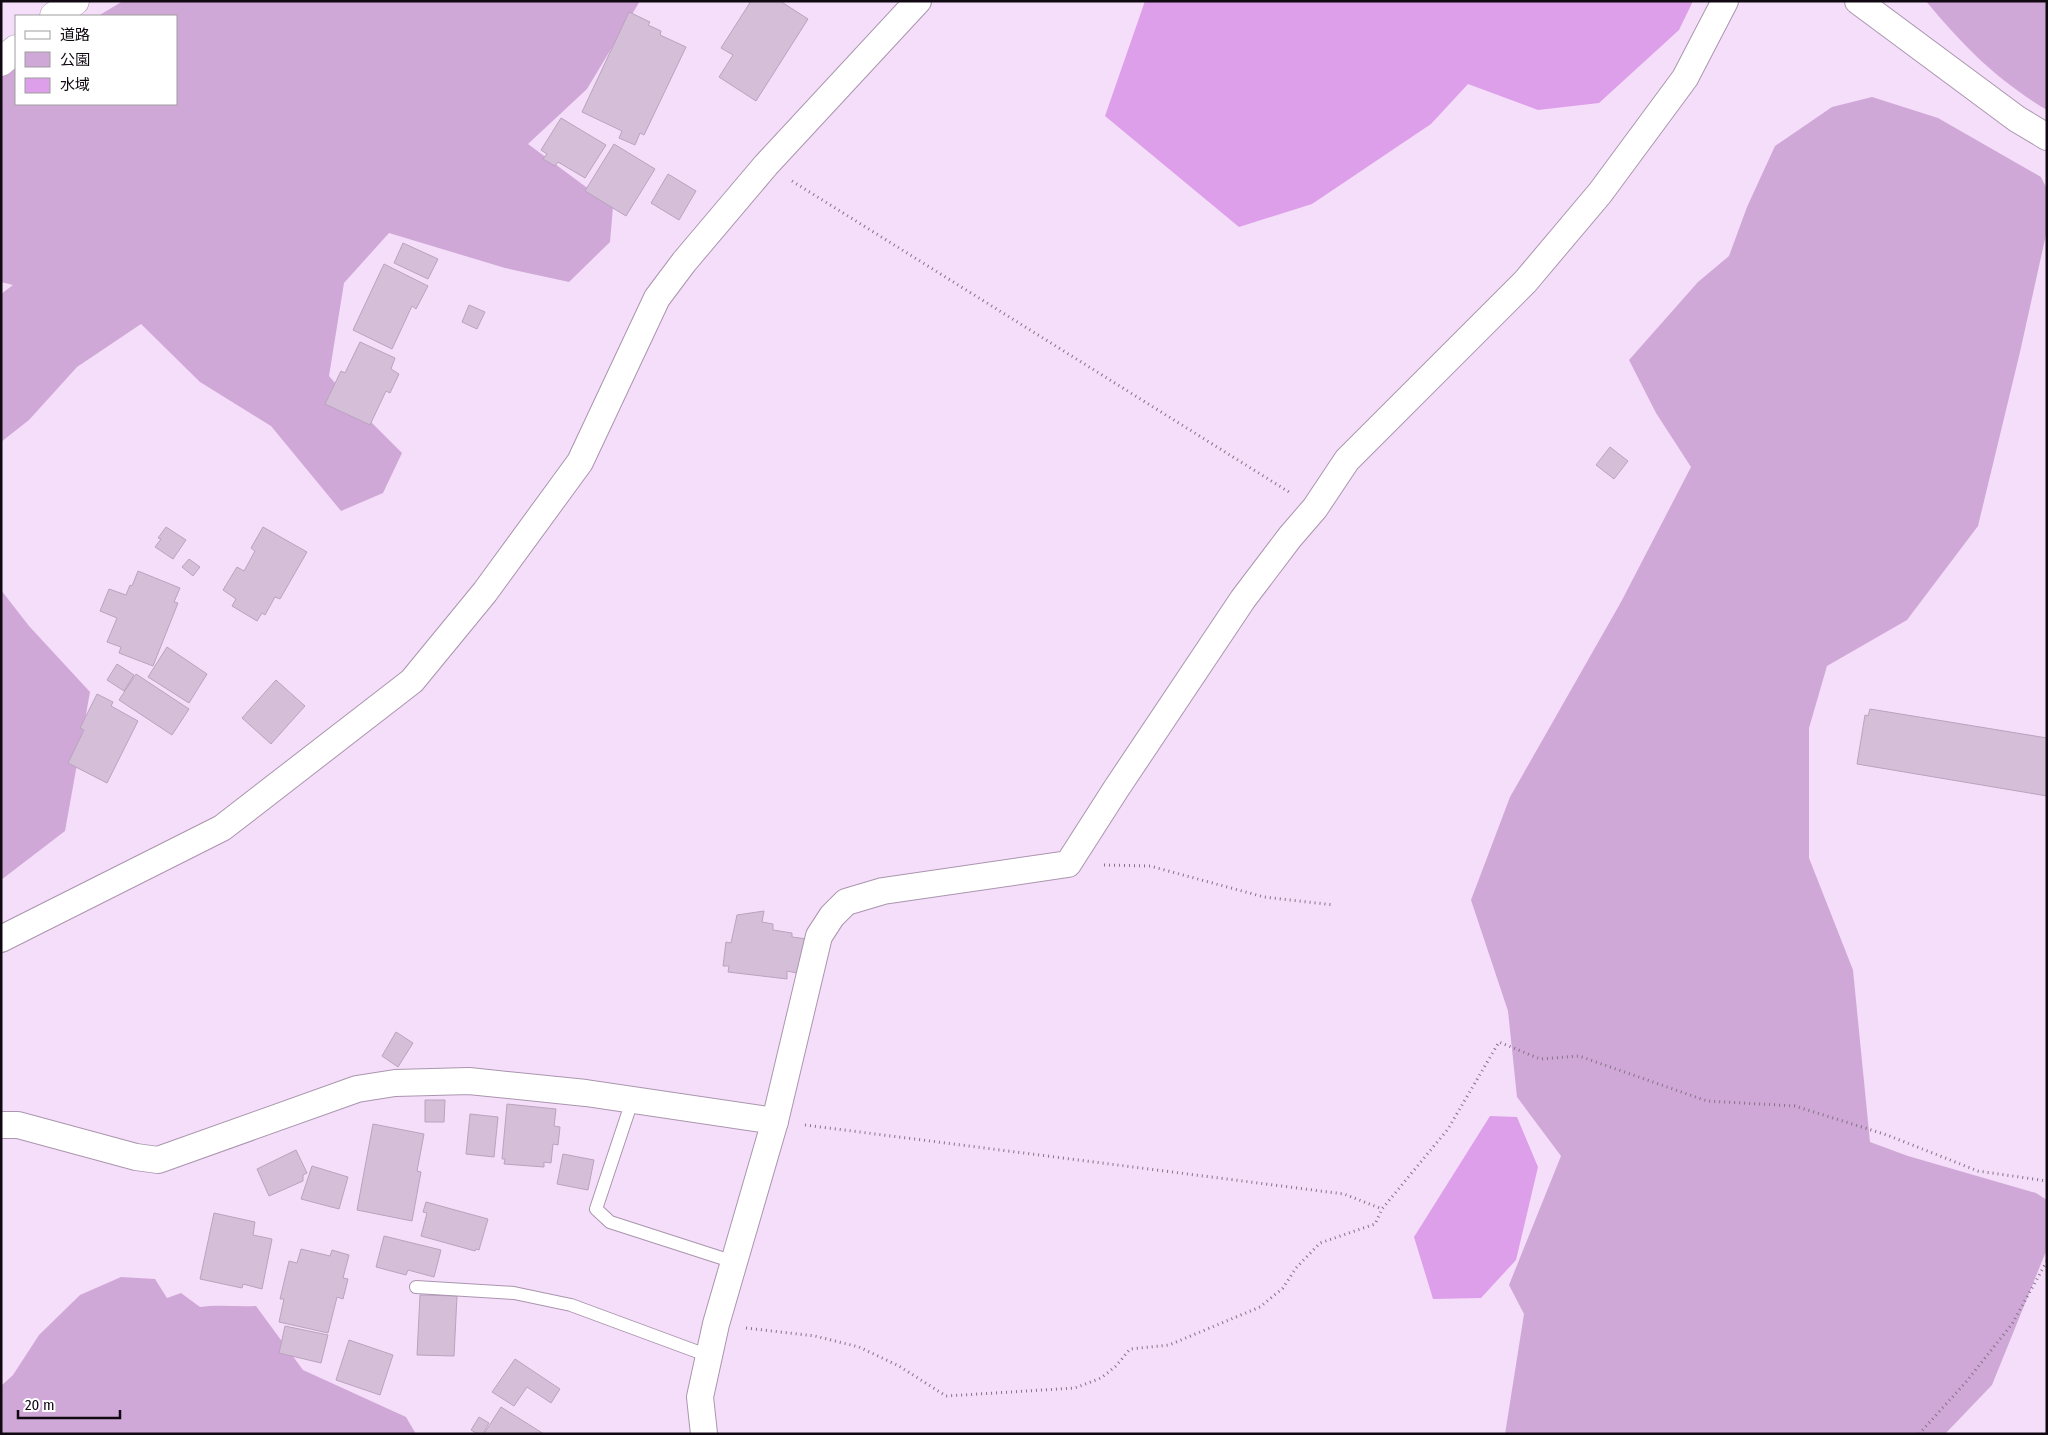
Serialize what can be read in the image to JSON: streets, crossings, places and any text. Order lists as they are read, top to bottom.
{
  "legend": ["道路", "公園", "水域"],
  "scale_bar": "20 m"
}
